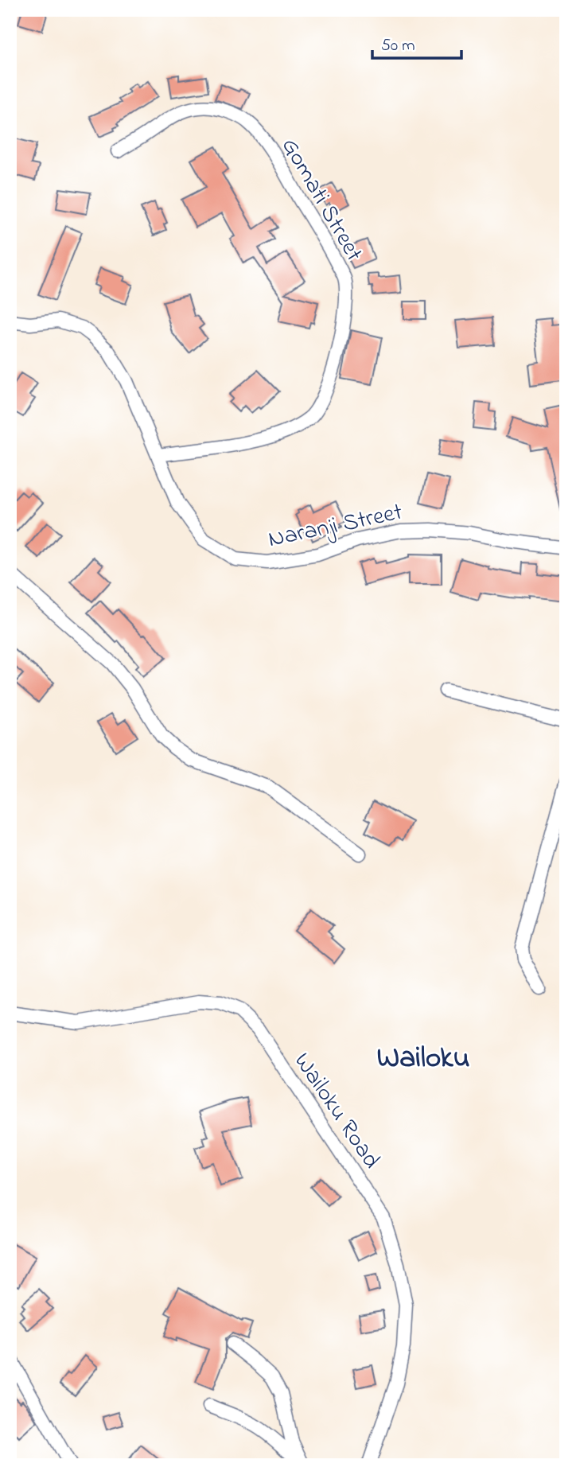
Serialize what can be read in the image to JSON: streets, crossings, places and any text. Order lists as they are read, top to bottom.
{
  "streets": {
    "street": ["Gomati Street", "Naranji Street", "Wailoku Road"]
  },
  "crossings": [
    ["Gomati Street", "Naranji Street"]
  ],
  "districts": ["Wailoku"],
  "scale_bar": "50 m"
}
